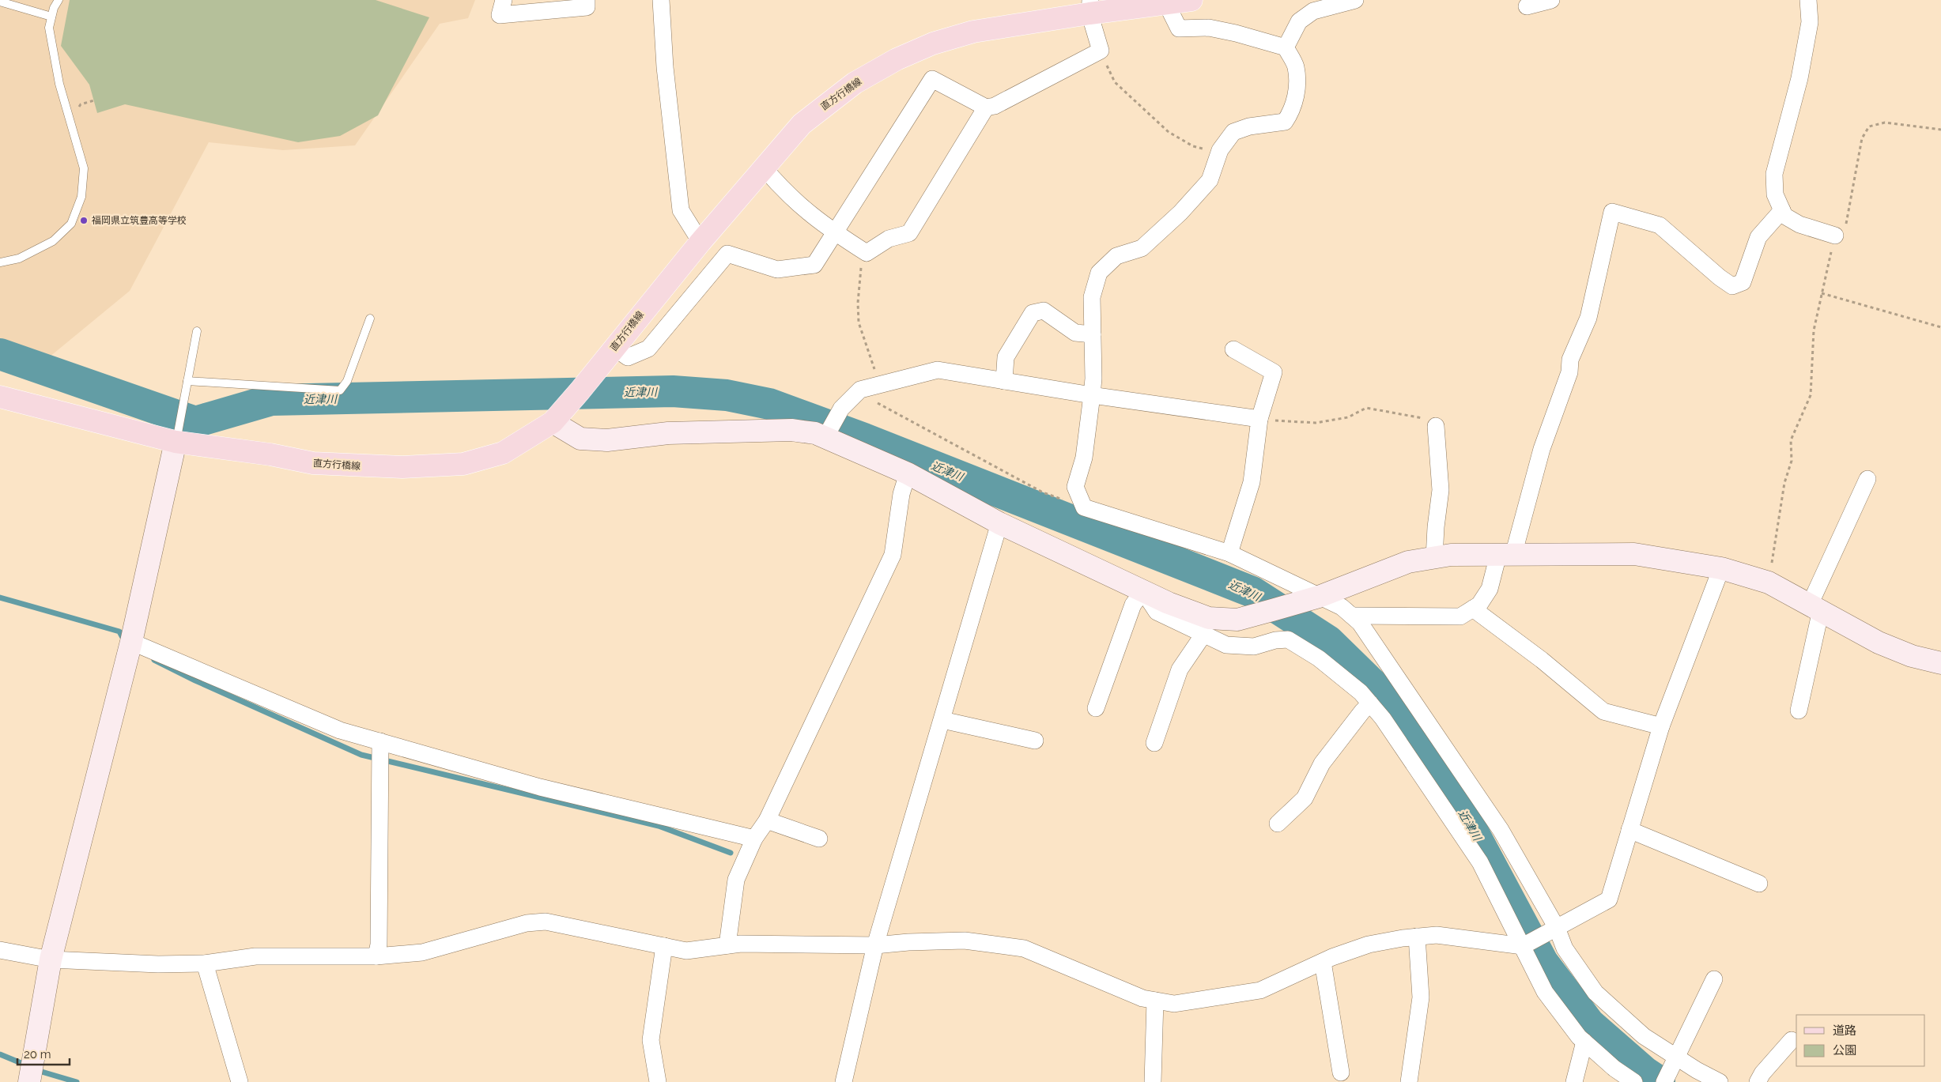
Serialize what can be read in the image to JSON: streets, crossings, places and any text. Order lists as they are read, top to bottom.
{
  "streets": {
    "main road": ["直方行橋線"]
  },
  "water": ["近津川"],
  "places": ["福岡県立筑豊高等学校"],
  "legend": ["道路", "公園"],
  "scale_bar": "20 m"
}
